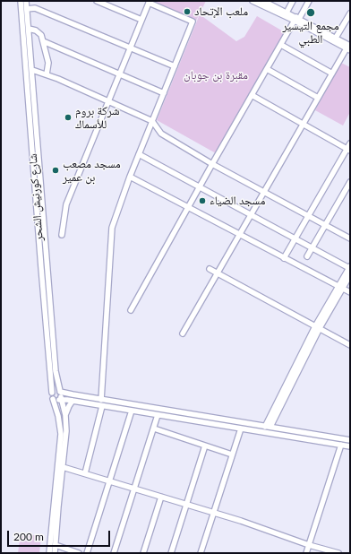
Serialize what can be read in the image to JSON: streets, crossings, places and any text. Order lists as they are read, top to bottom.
{
  "streets": {
    "street": ["شارع كورنيش الشحر"]
  },
  "parks": ["مقبرة بن جوبان"],
  "places": [
    "ملعب الإتحاد",
    "مجمع التيسير الطبي",
    "شركة بروم للأسماك",
    "مسجد مصعب بن عمير",
    "مسجد الضياء"
  ],
  "scale_bar": "200 m"
}
